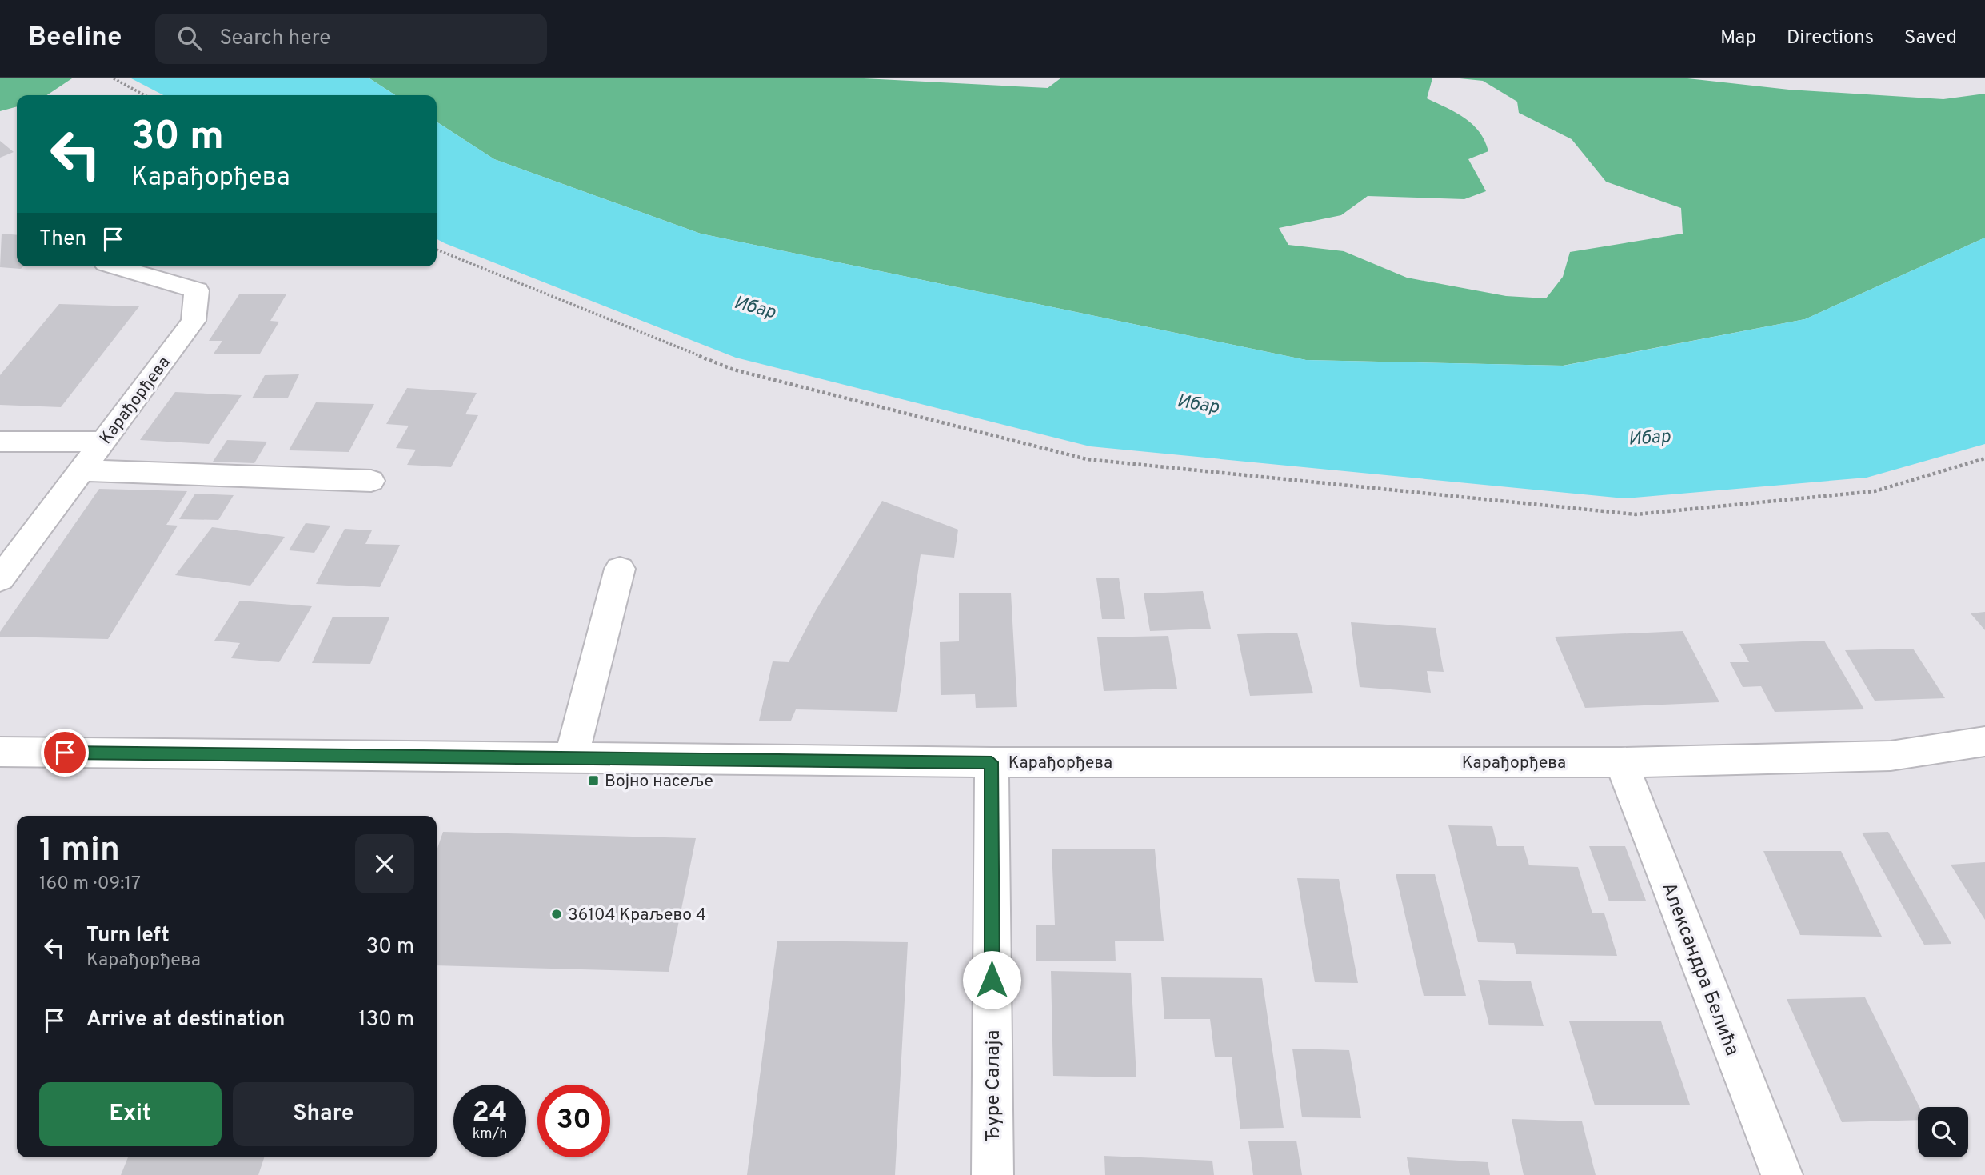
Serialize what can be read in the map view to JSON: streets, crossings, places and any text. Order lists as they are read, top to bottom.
{
  "streets": {
    "street": ["Карађорђева", "Александра Белића", "Ђуре Салаја"]
  },
  "crossings": [
    ["Карађорђева", "Александра Белића"],
    ["Карађорђева", "Ђуре Салаја"]
  ],
  "water": ["Ибар"],
  "places": {
    "transit": ["Војно насеље"],
    "other": ["36104 Краљево 4"]
  },
  "page": {
    "header": "Beeline",
    "search": "Search here",
    "nav": ["Map", "Directions", "Saved"],
    "turn": ["30 m", "Карађорђева"],
    "then": "Then",
    "heading": ["1 min", "160 m · 09:17"],
    "list": [
      {
        "name": "Turn left",
        "note": "Карађорђева",
        "value": "30 m"
      },
      {
        "name": "Arrive at destination",
        "value": "130 m"
      }
    ],
    "buttons": ["Exit", "Share"],
    "speed": "24 km/h",
    "limit": "30"
  }
}
